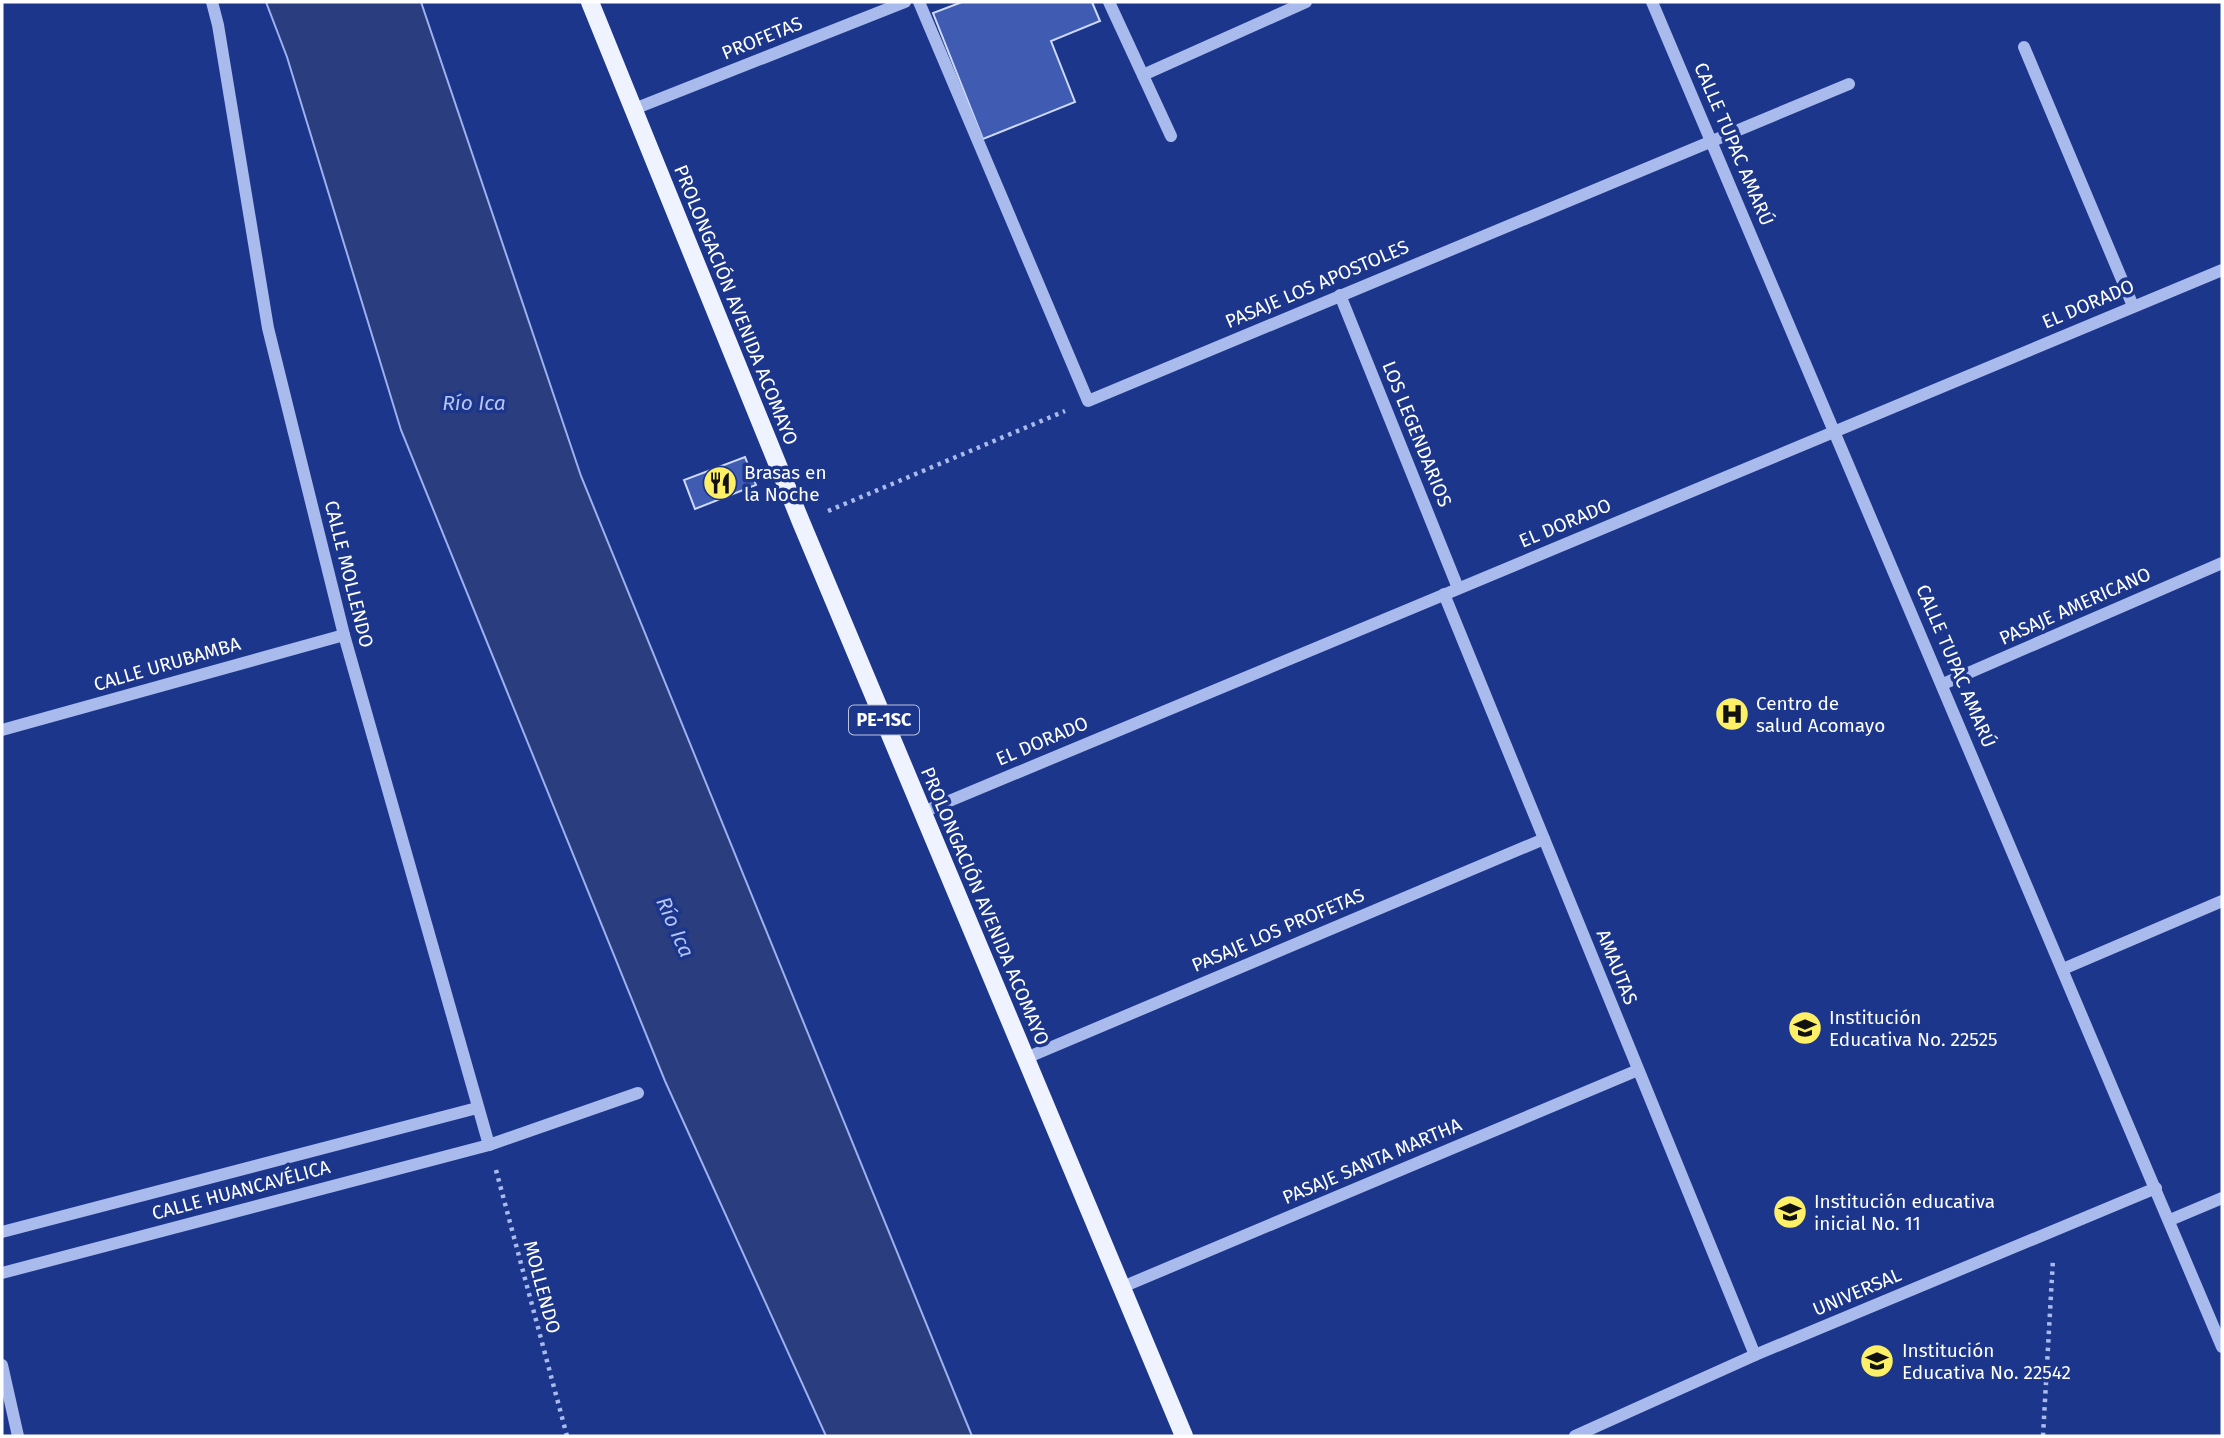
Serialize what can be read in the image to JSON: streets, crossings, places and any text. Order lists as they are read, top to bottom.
{
  "streets": {
    "main road": ["PROLONGACIÓN AVENIDA ACOMAYO", "PE-1SC"],
    "street": [
      "PROFETAS",
      "CALLE TUPAC AMARÚ",
      "PASAJE LOS APOSTOLES",
      "EL DORADO",
      "LOS LEGENDARIOS",
      "CALLE MOLLENDO",
      "PASAJE AMERICANO",
      "CALLE URUBAMBA",
      "PASAJE LOS PROFETAS",
      "AMAUTAS",
      "PASAJE SANTA MARTHA",
      "CALLE HUANCAVÉLICA",
      "UNIVERSAL"
    ],
    "path": ["MOLLENDO"]
  },
  "crossings": [
    ["PROFETAS", "PROLONGACIÓN AVENIDA ACOMAYO"],
    ["CALLE TUPAC AMARÚ", "PASAJE LOS APOSTOLES"],
    ["CALLE TUPAC AMARÚ", "EL DORADO"],
    ["CALLE TUPAC AMARÚ", "PASAJE AMERICANO"],
    ["CALLE TUPAC AMARÚ", "UNIVERSAL"],
    ["PASAJE LOS APOSTOLES", "LOS LEGENDARIOS"],
    ["EL DORADO", "PROLONGACIÓN AVENIDA ACOMAYO"],
    ["EL DORADO", "LOS LEGENDARIOS"],
    ["EL DORADO", "AMAUTAS"],
    ["PROLONGACIÓN AVENIDA ACOMAYO", "PASAJE LOS PROFETAS"],
    ["PROLONGACIÓN AVENIDA ACOMAYO", "PASAJE SANTA MARTHA"],
    ["CALLE MOLLENDO", "CALLE URUBAMBA"],
    ["CALLE MOLLENDO", "CALLE HUANCAVÉLICA"],
    ["CALLE MOLLENDO", "MOLLENDO"],
    ["PASAJE LOS PROFETAS", "AMAUTAS"],
    ["AMAUTAS", "PASAJE SANTA MARTHA"],
    ["AMAUTAS", "UNIVERSAL"],
    ["CALLE HUANCAVÉLICA", "MOLLENDO"]
  ],
  "water": ["Río Ica"],
  "places": {
    "restaurant": ["Brasas en la Noche"],
    "hospital": ["Centro de salud Acomayo"],
    "school or university": ["Institución Educativa No. 22525", "Institución educativa inicial No. 11", "Institución Educativa No. 22542"]
  }
}
